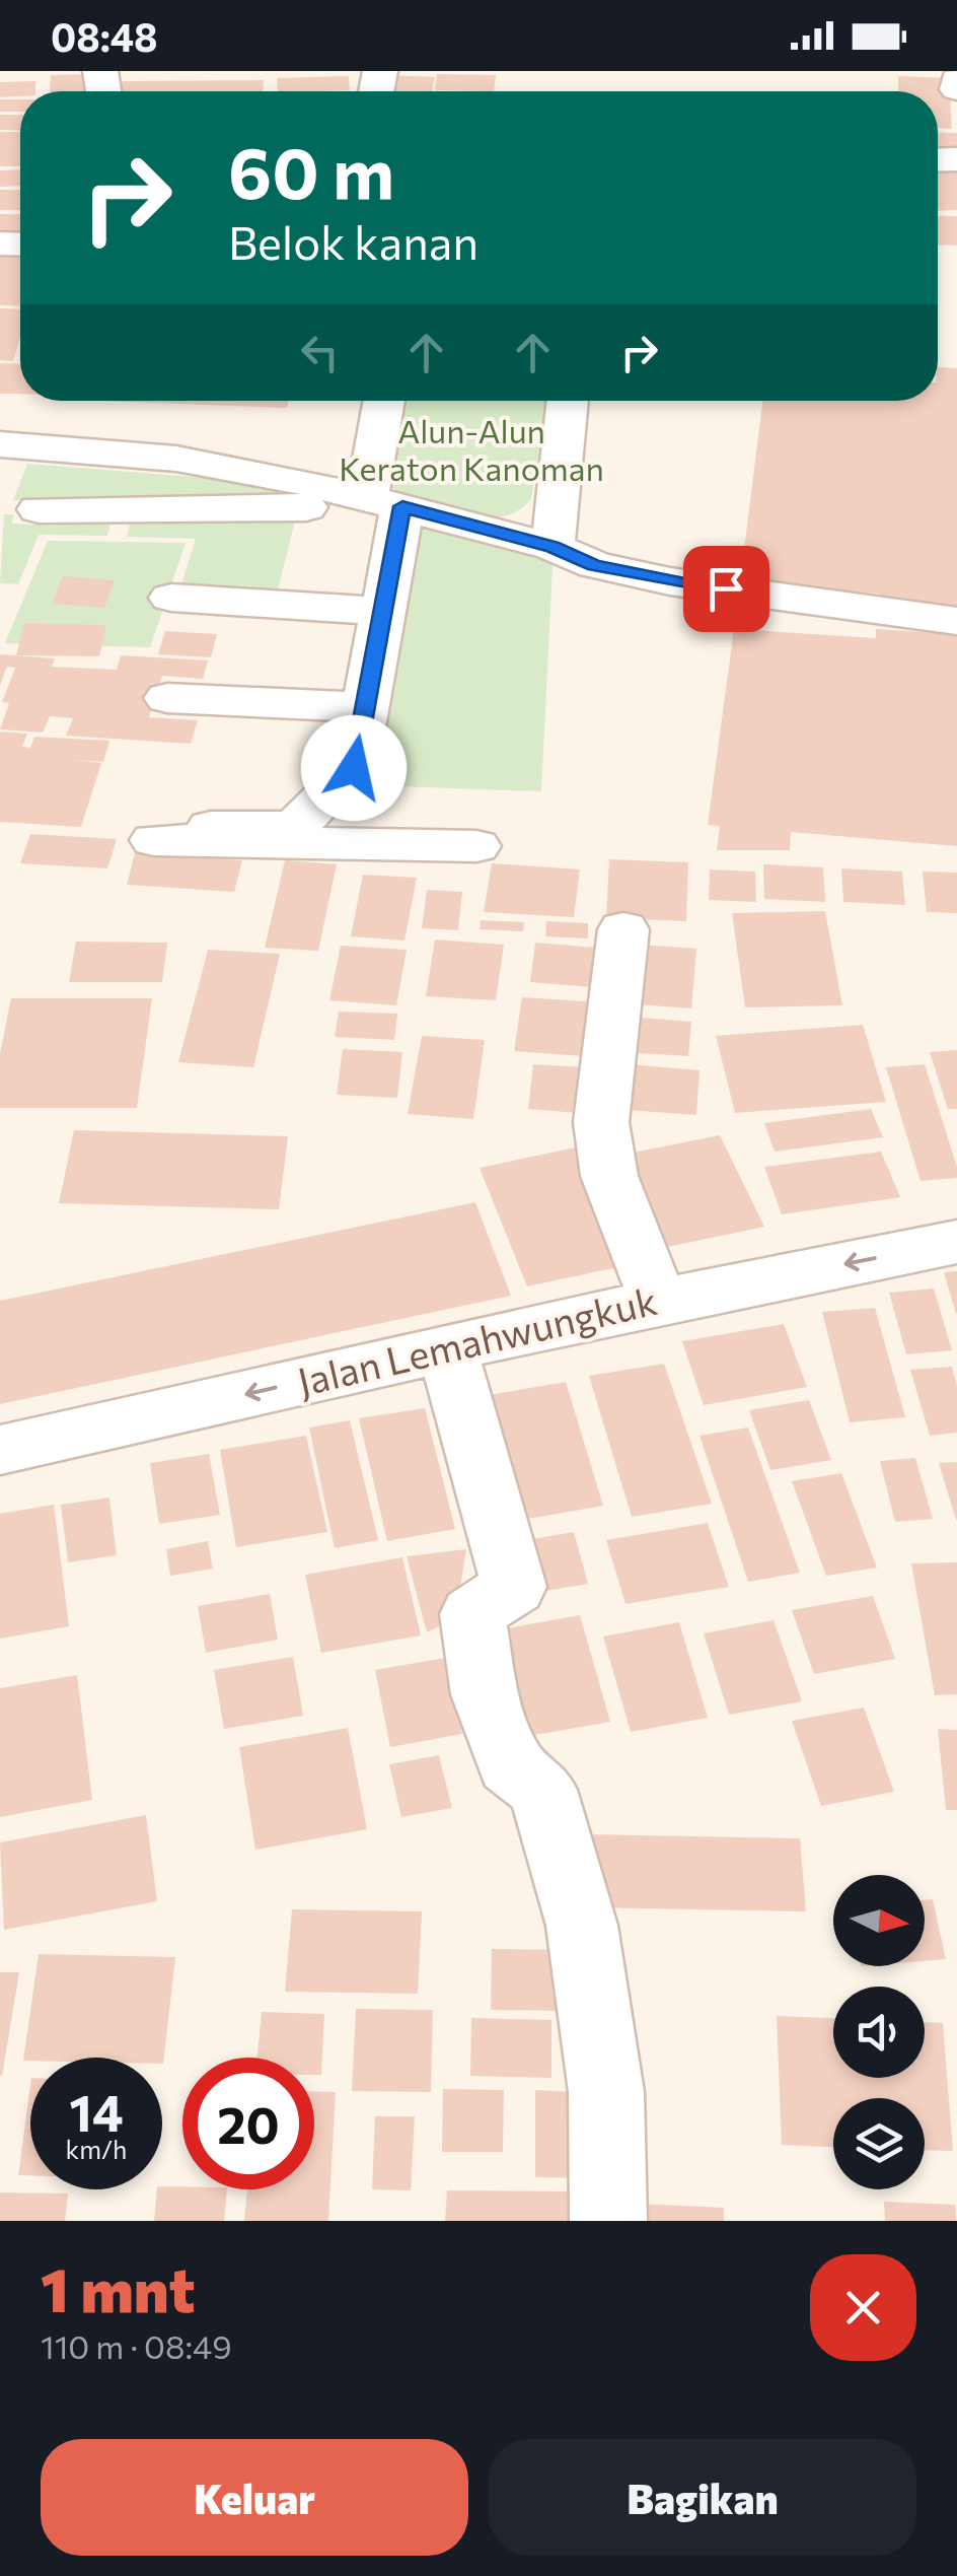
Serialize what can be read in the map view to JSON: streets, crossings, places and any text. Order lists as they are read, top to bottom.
{
  "streets": {
    "street": ["Jalan Lemahwungkuk"]
  },
  "one_way": ["Jalan Lemahwungkuk"],
  "parks": ["Alun-Alun Keraton Kanoman"],
  "north": "right",
  "page": {
    "status": "08:48",
    "turn": ["60 m", "Belok kanan"],
    "speed": "14 km/h",
    "limit": "20",
    "heading": ["1 mnt", "110 m · 08:49"],
    "buttons": ["Keluar", "Bagikan"]
  }
}
